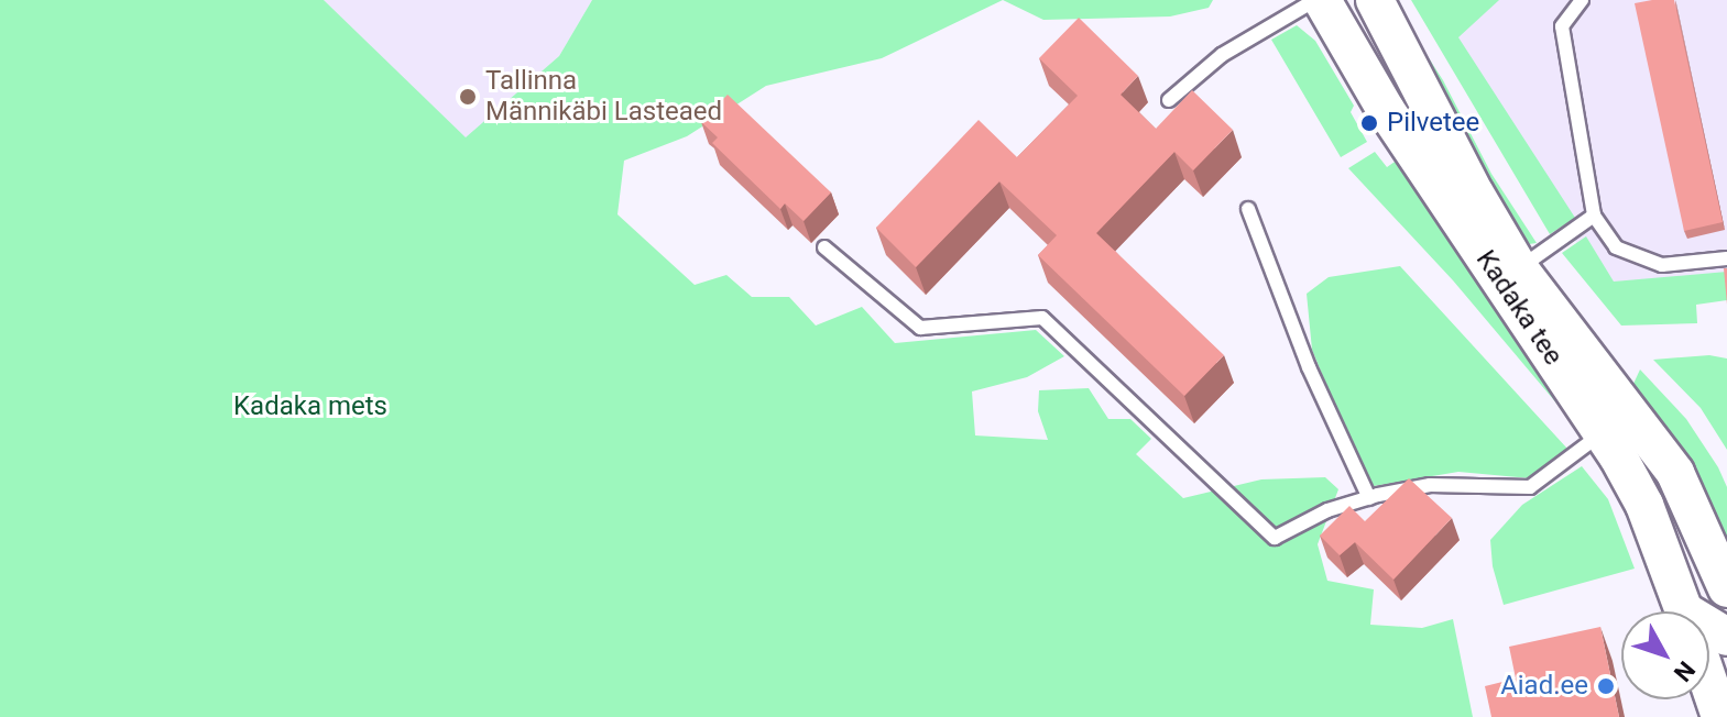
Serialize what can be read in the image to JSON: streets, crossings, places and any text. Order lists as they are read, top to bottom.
{
  "streets": {
    "main road": ["Kadaka tee"]
  },
  "parks": ["Kadaka mets"],
  "places": ["Tallinna Männikäbi Lasteaed", "Pilvetee", "Aiad.ee"],
  "north": "bottom right"
}
